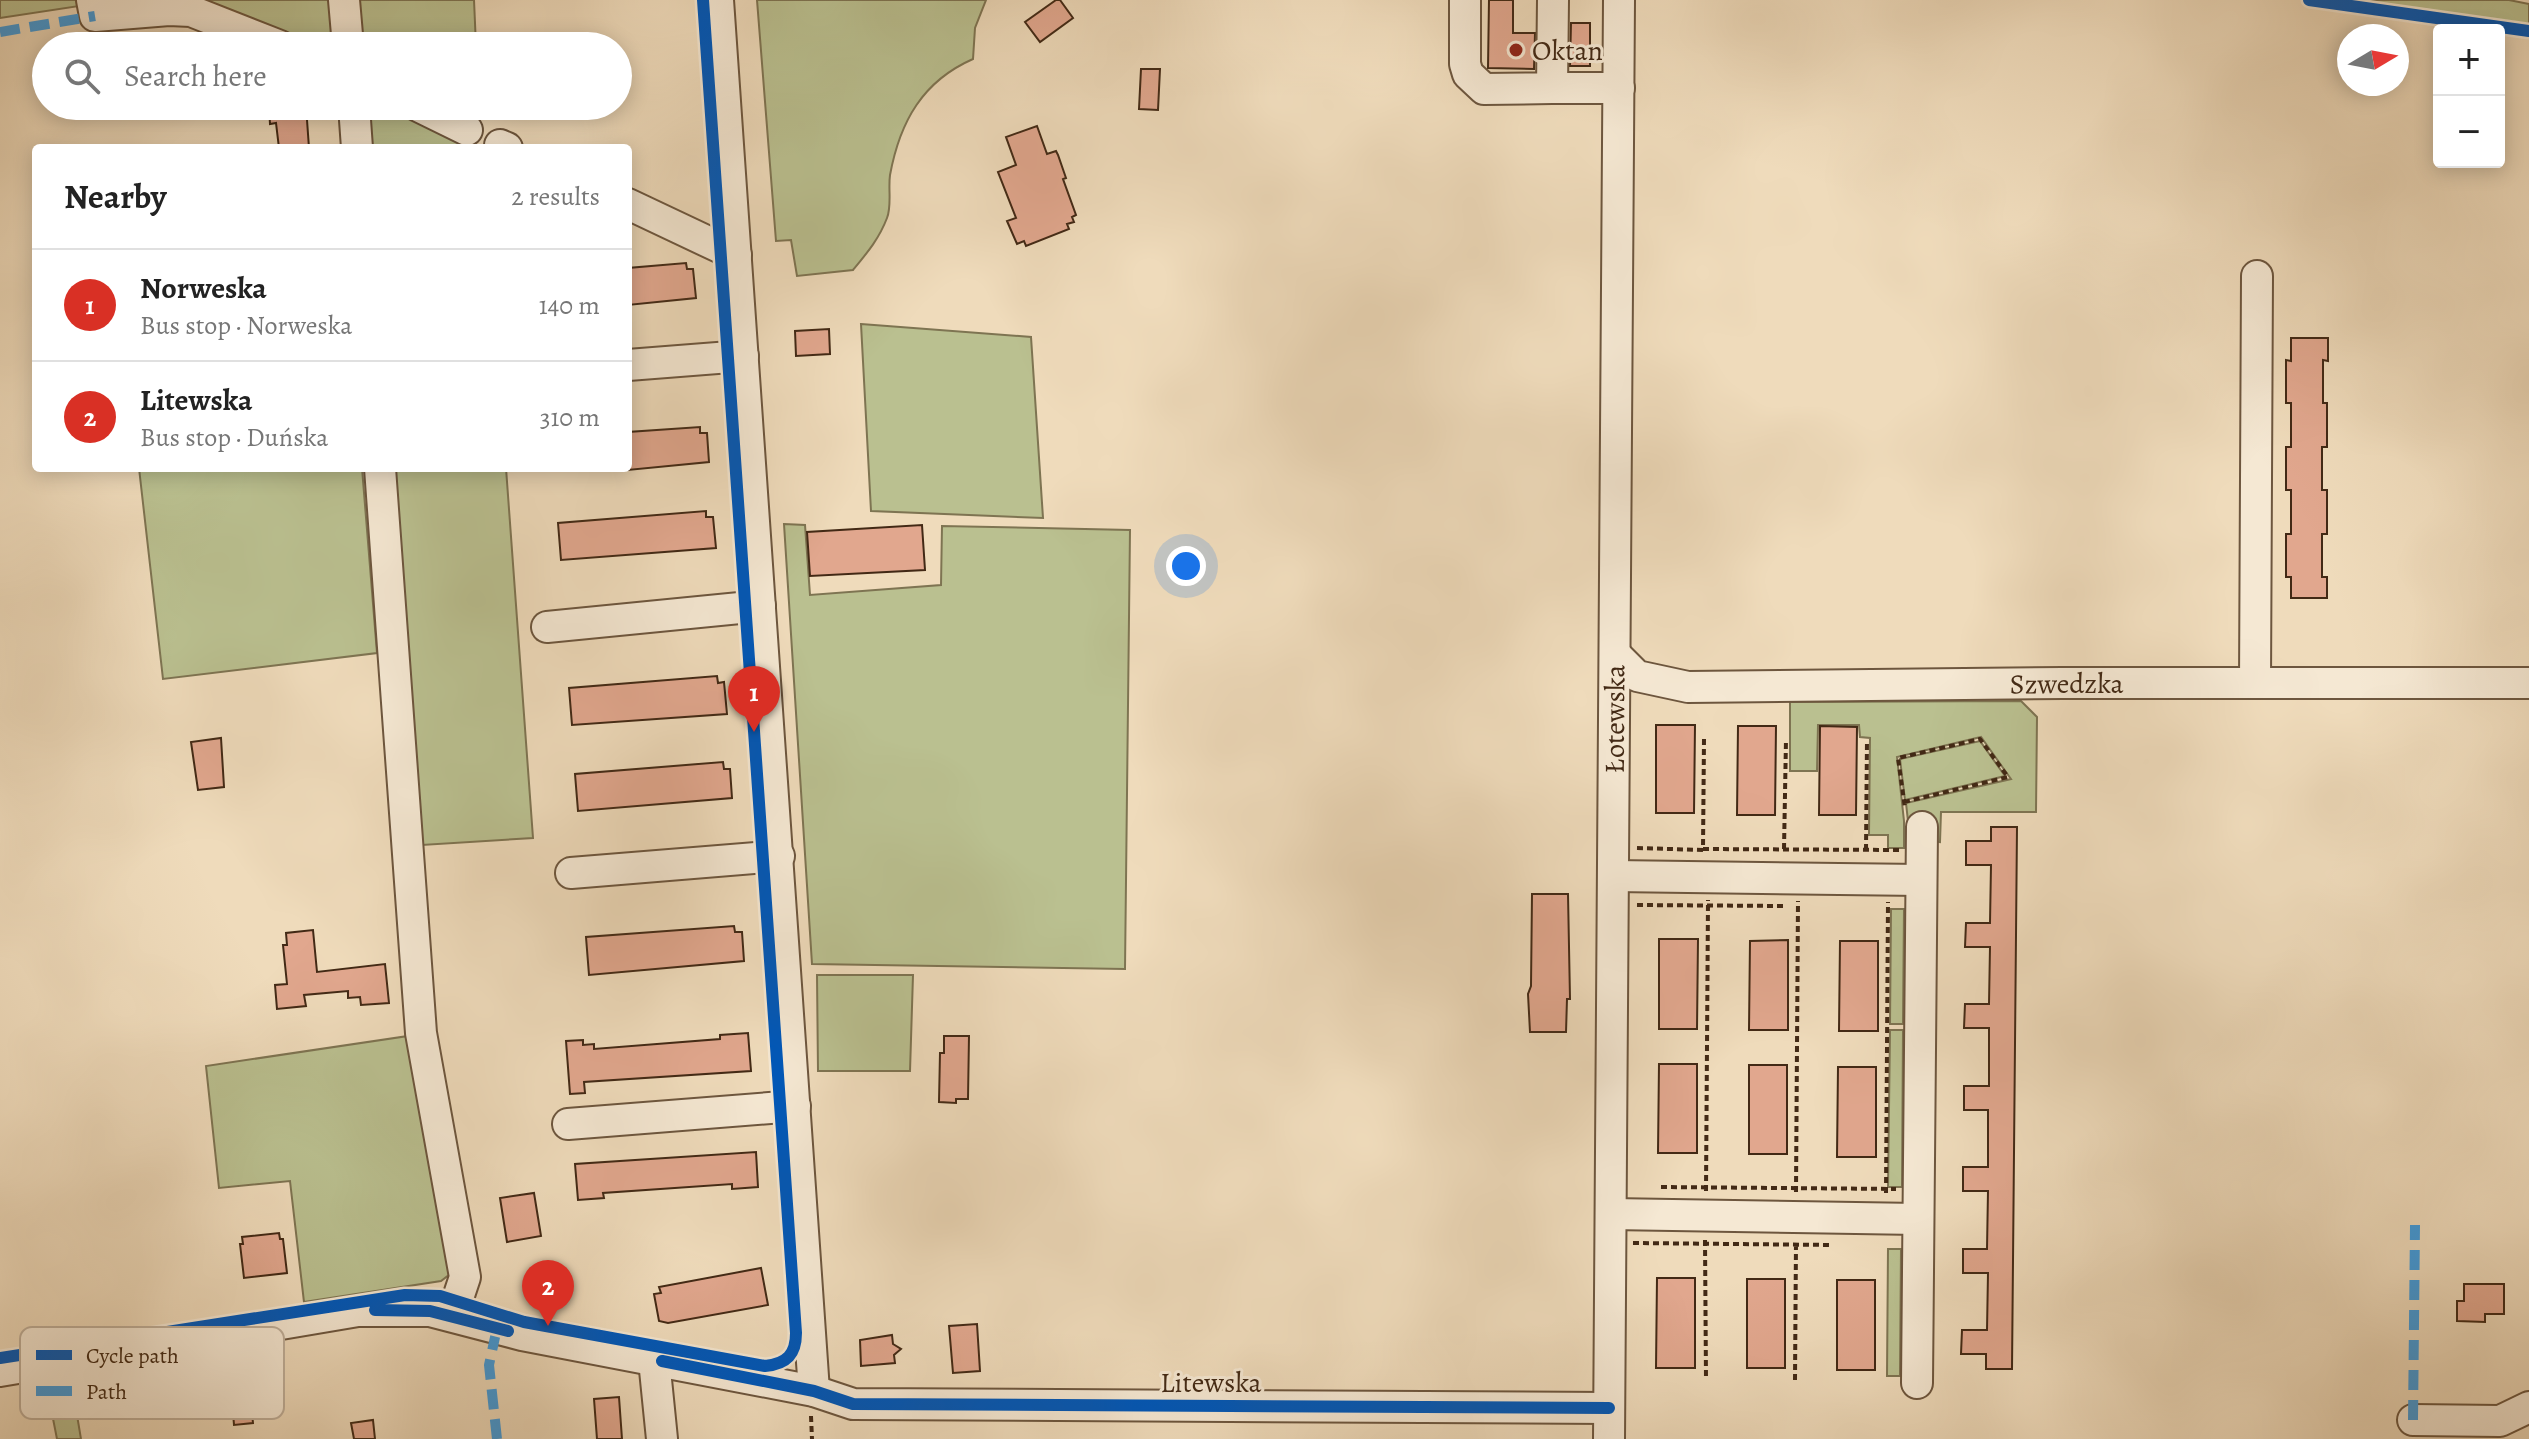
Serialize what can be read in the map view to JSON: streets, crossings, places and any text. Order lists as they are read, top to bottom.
{
  "streets": {
    "street": ["Szwedzka", "Łotewska", "Litewska"]
  },
  "crossings": [
    ["Szwedzka", "Łotewska"],
    ["Łotewska", "Litewska"]
  ],
  "places": ["Oktan"],
  "legend": ["Cycle path", "Path"],
  "north": "right",
  "page": {
    "map_buttons": ["+", "−"],
    "search": "Search here",
    "heading": ["Nearby", "2 results"],
    "list": [
      {
        "mark": "1",
        "name": "Norweska",
        "note": "Bus stop · Norweska",
        "value": "140 m"
      },
      {
        "mark": "2",
        "name": "Litewska",
        "note": "Bus stop · Duńska",
        "value": "310 m"
      }
    ],
    "pins": ["1", "2"]
  }
}
